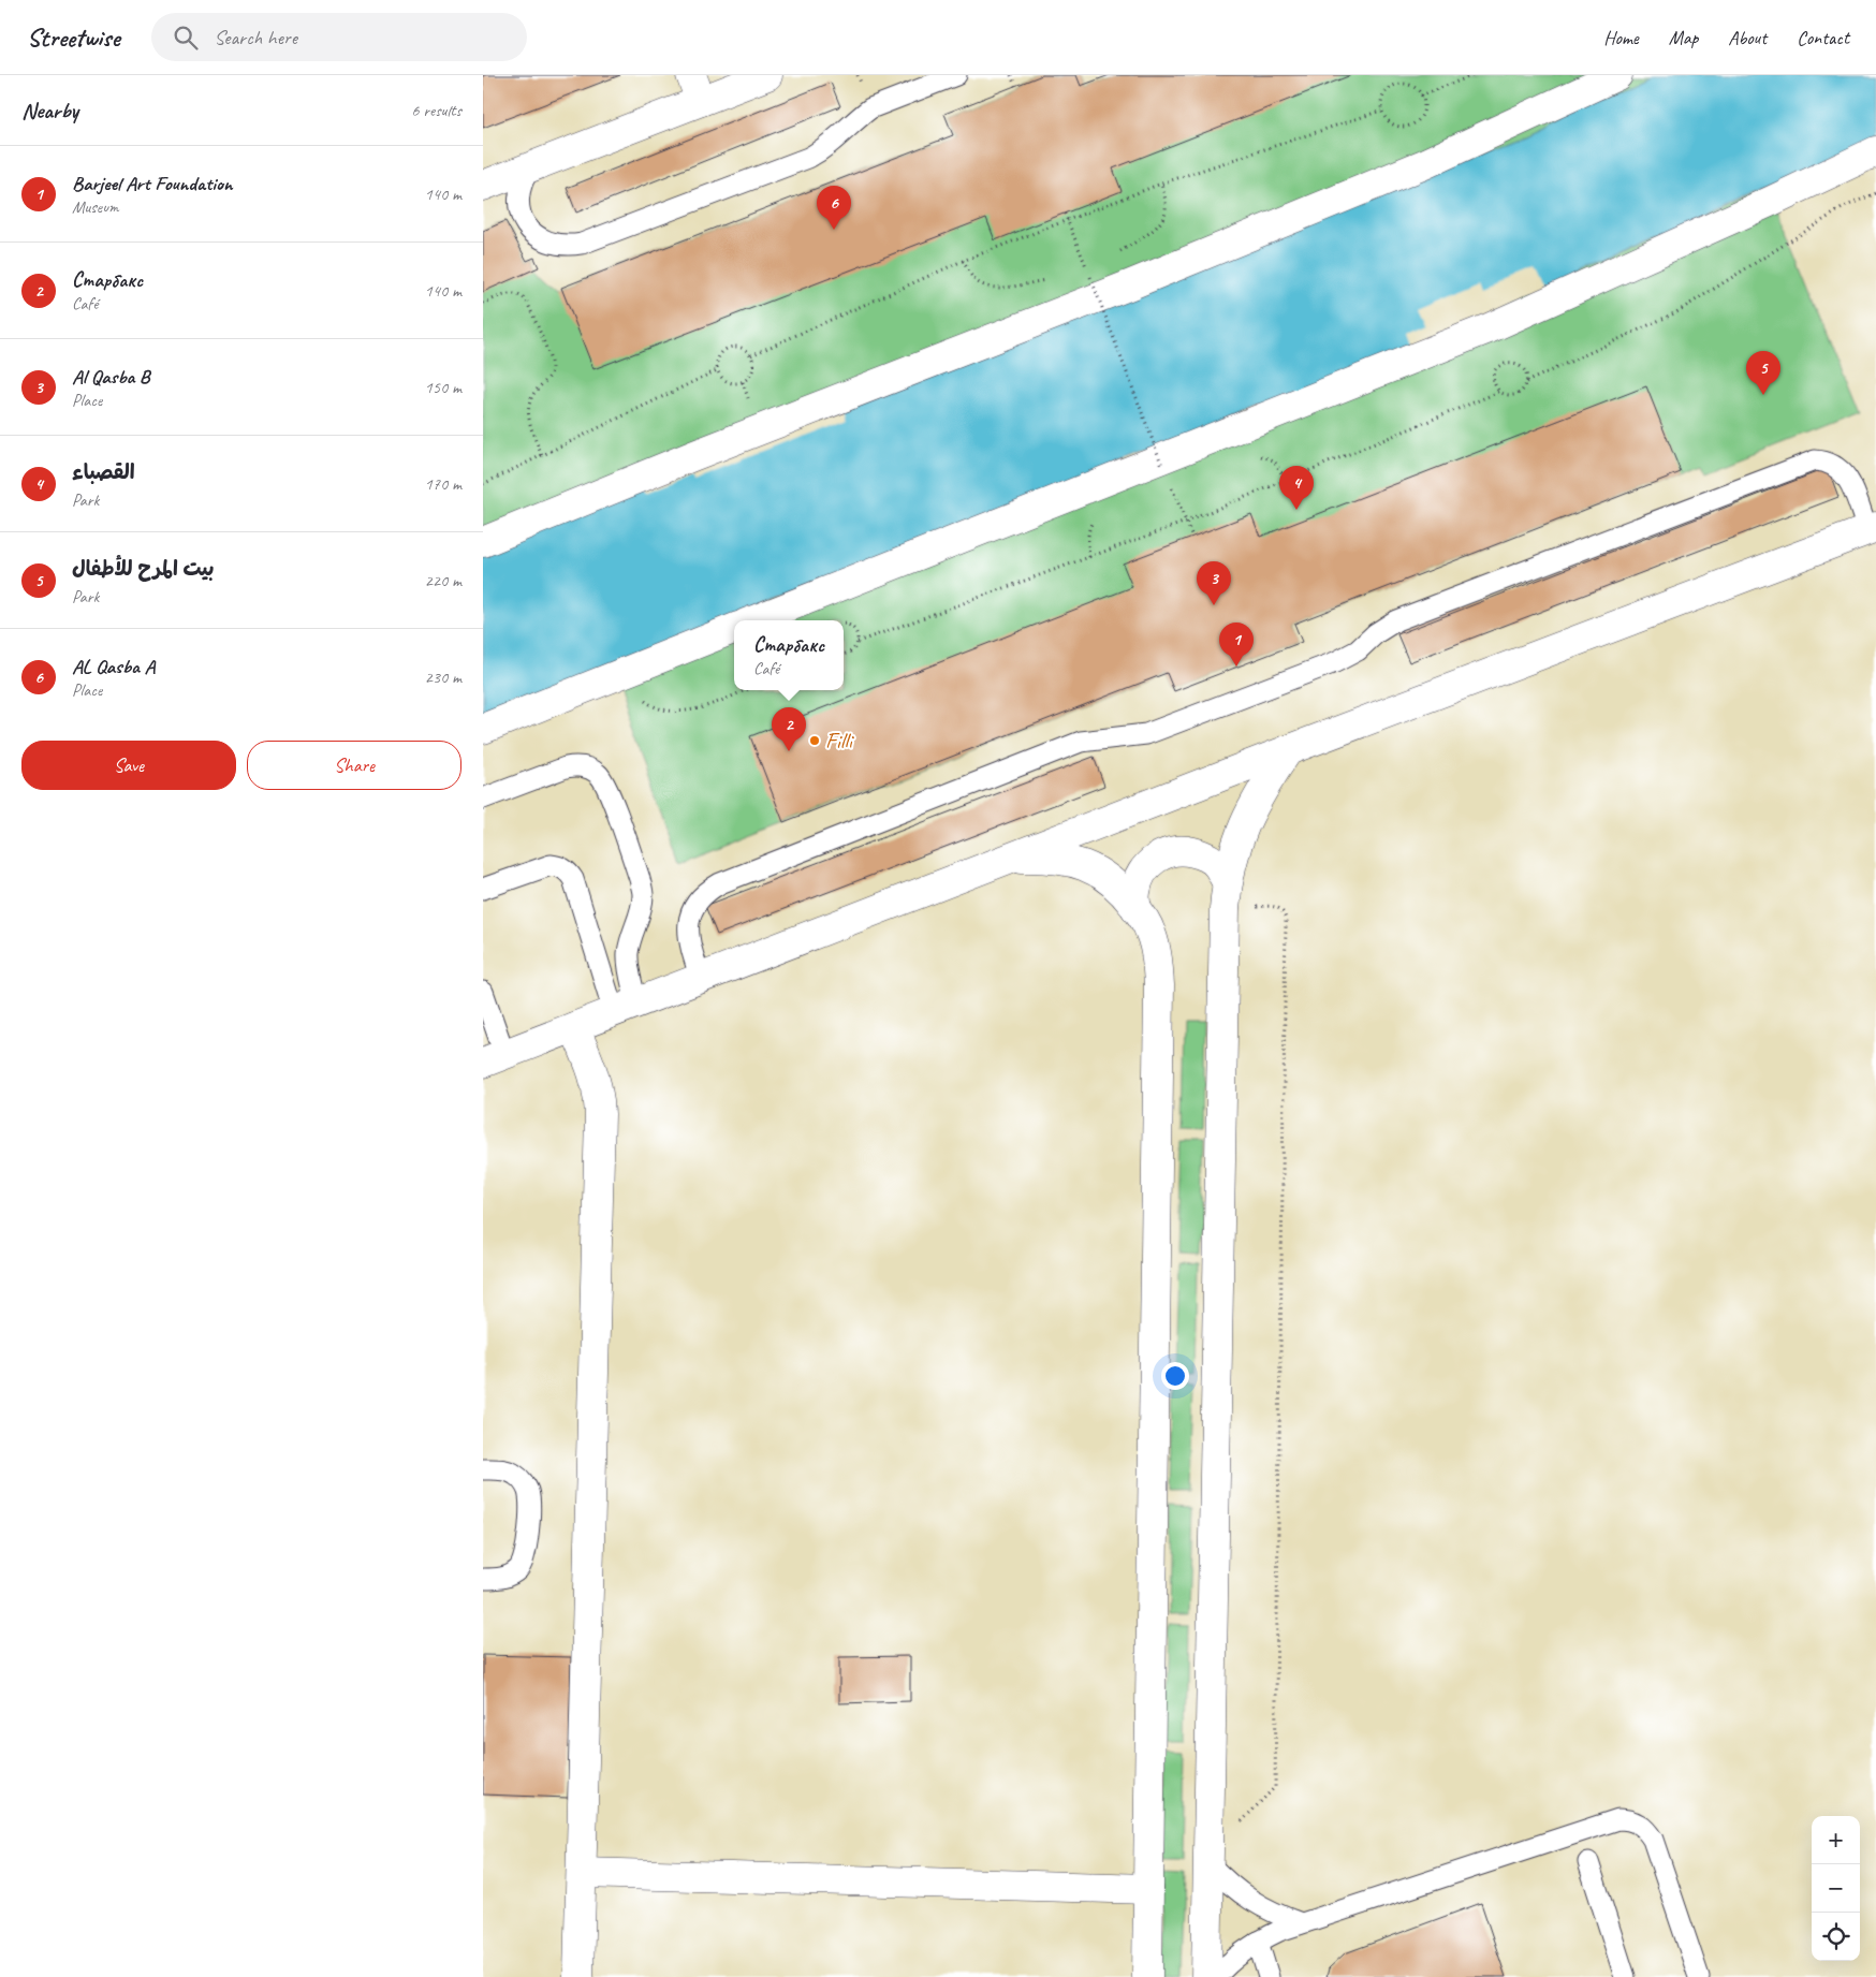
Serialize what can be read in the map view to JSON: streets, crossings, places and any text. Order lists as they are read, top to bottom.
{
  "places": ["Filli"],
  "page": {
    "header": "Streetwise",
    "search": "Search here",
    "nav": [
      "Home",
      "Map",
      "About",
      "Contact"
    ],
    "heading": ["Nearby", "6 results"],
    "list": [
      {
        "mark": "1",
        "name": "Barjeel Art Foundation",
        "note": "Museum",
        "value": "140 m"
      },
      {
        "mark": "2",
        "name": "Старбакс",
        "note": "Café",
        "value": "140 m"
      },
      {
        "mark": "3",
        "name": "Al Qasba B",
        "note": "Place",
        "value": "150 m"
      },
      {
        "mark": "4",
        "name": "القصباء",
        "note": "Park",
        "value": "170 m"
      },
      {
        "mark": "5",
        "name": "بيت المرح للأطفال",
        "note": "Park",
        "value": "220 m"
      },
      {
        "mark": "6",
        "name": "AL Qasba A",
        "note": "Place",
        "value": "230 m"
      }
    ],
    "pins": [
      "6",
      "5",
      "4",
      "3",
      "1",
      "2"
    ],
    "popup": ["Старбакс", "Café"],
    "buttons": ["Save", "Share"],
    "map_buttons": ["+", "−"]
  }
}
